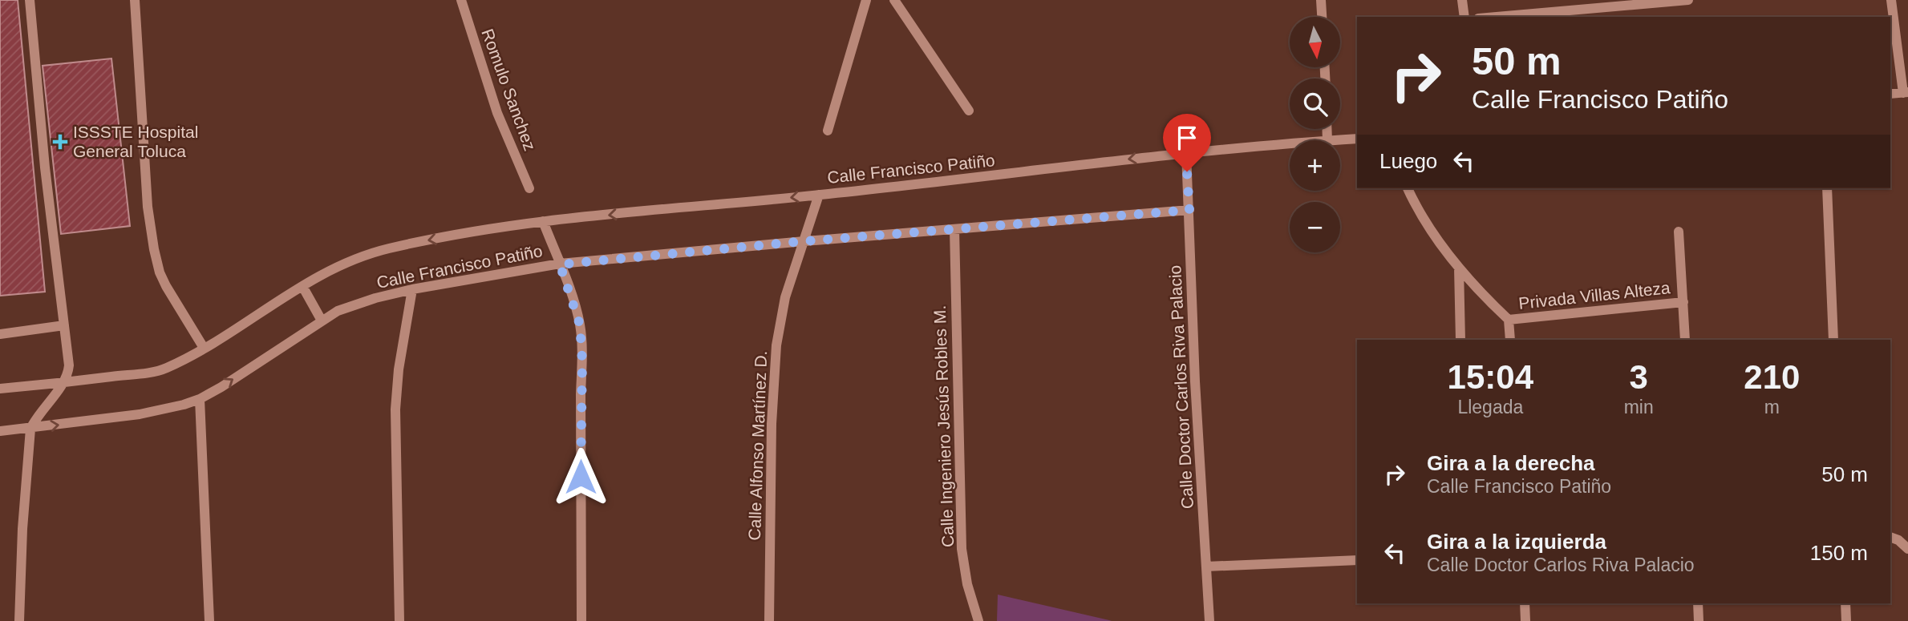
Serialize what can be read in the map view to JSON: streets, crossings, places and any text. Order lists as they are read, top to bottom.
{
  "streets": {
    "street": [
      "Romulo Sanchez",
      "Calle Francisco Patiño",
      "Privada Villas Alteza",
      "Calle Doctor Carlos Riva Palacio",
      "Calle Ingeniero Jesús Robles M.",
      "Calle Alfonso Martínez D."
    ]
  },
  "crossings": [
    ["Calle Francisco Patiño", "Calle Doctor Carlos Riva Palacio"],
    ["Calle Francisco Patiño", "Calle Ingeniero Jesús Robles M."],
    ["Calle Francisco Patiño", "Calle Alfonso Martínez D."]
  ],
  "places": {
    "health": ["ISSSTE Hospital General Toluca"]
  },
  "north": "bottom",
  "page": {
    "map_buttons": ["+", "−"],
    "turn": ["50 m", "Calle Francisco Patiño"],
    "then": "Luego",
    "eta": [
      "15:04",
      "Llegada",
      "3",
      "min",
      "210",
      "m"
    ],
    "list": [
      {
        "name": "Gira a la derecha",
        "note": "Calle Francisco Patiño",
        "value": "50 m"
      },
      {
        "name": "Gira a la izquierda",
        "note": "Calle Doctor Carlos Riva Palacio",
        "value": "150 m"
      }
    ]
  }
}
